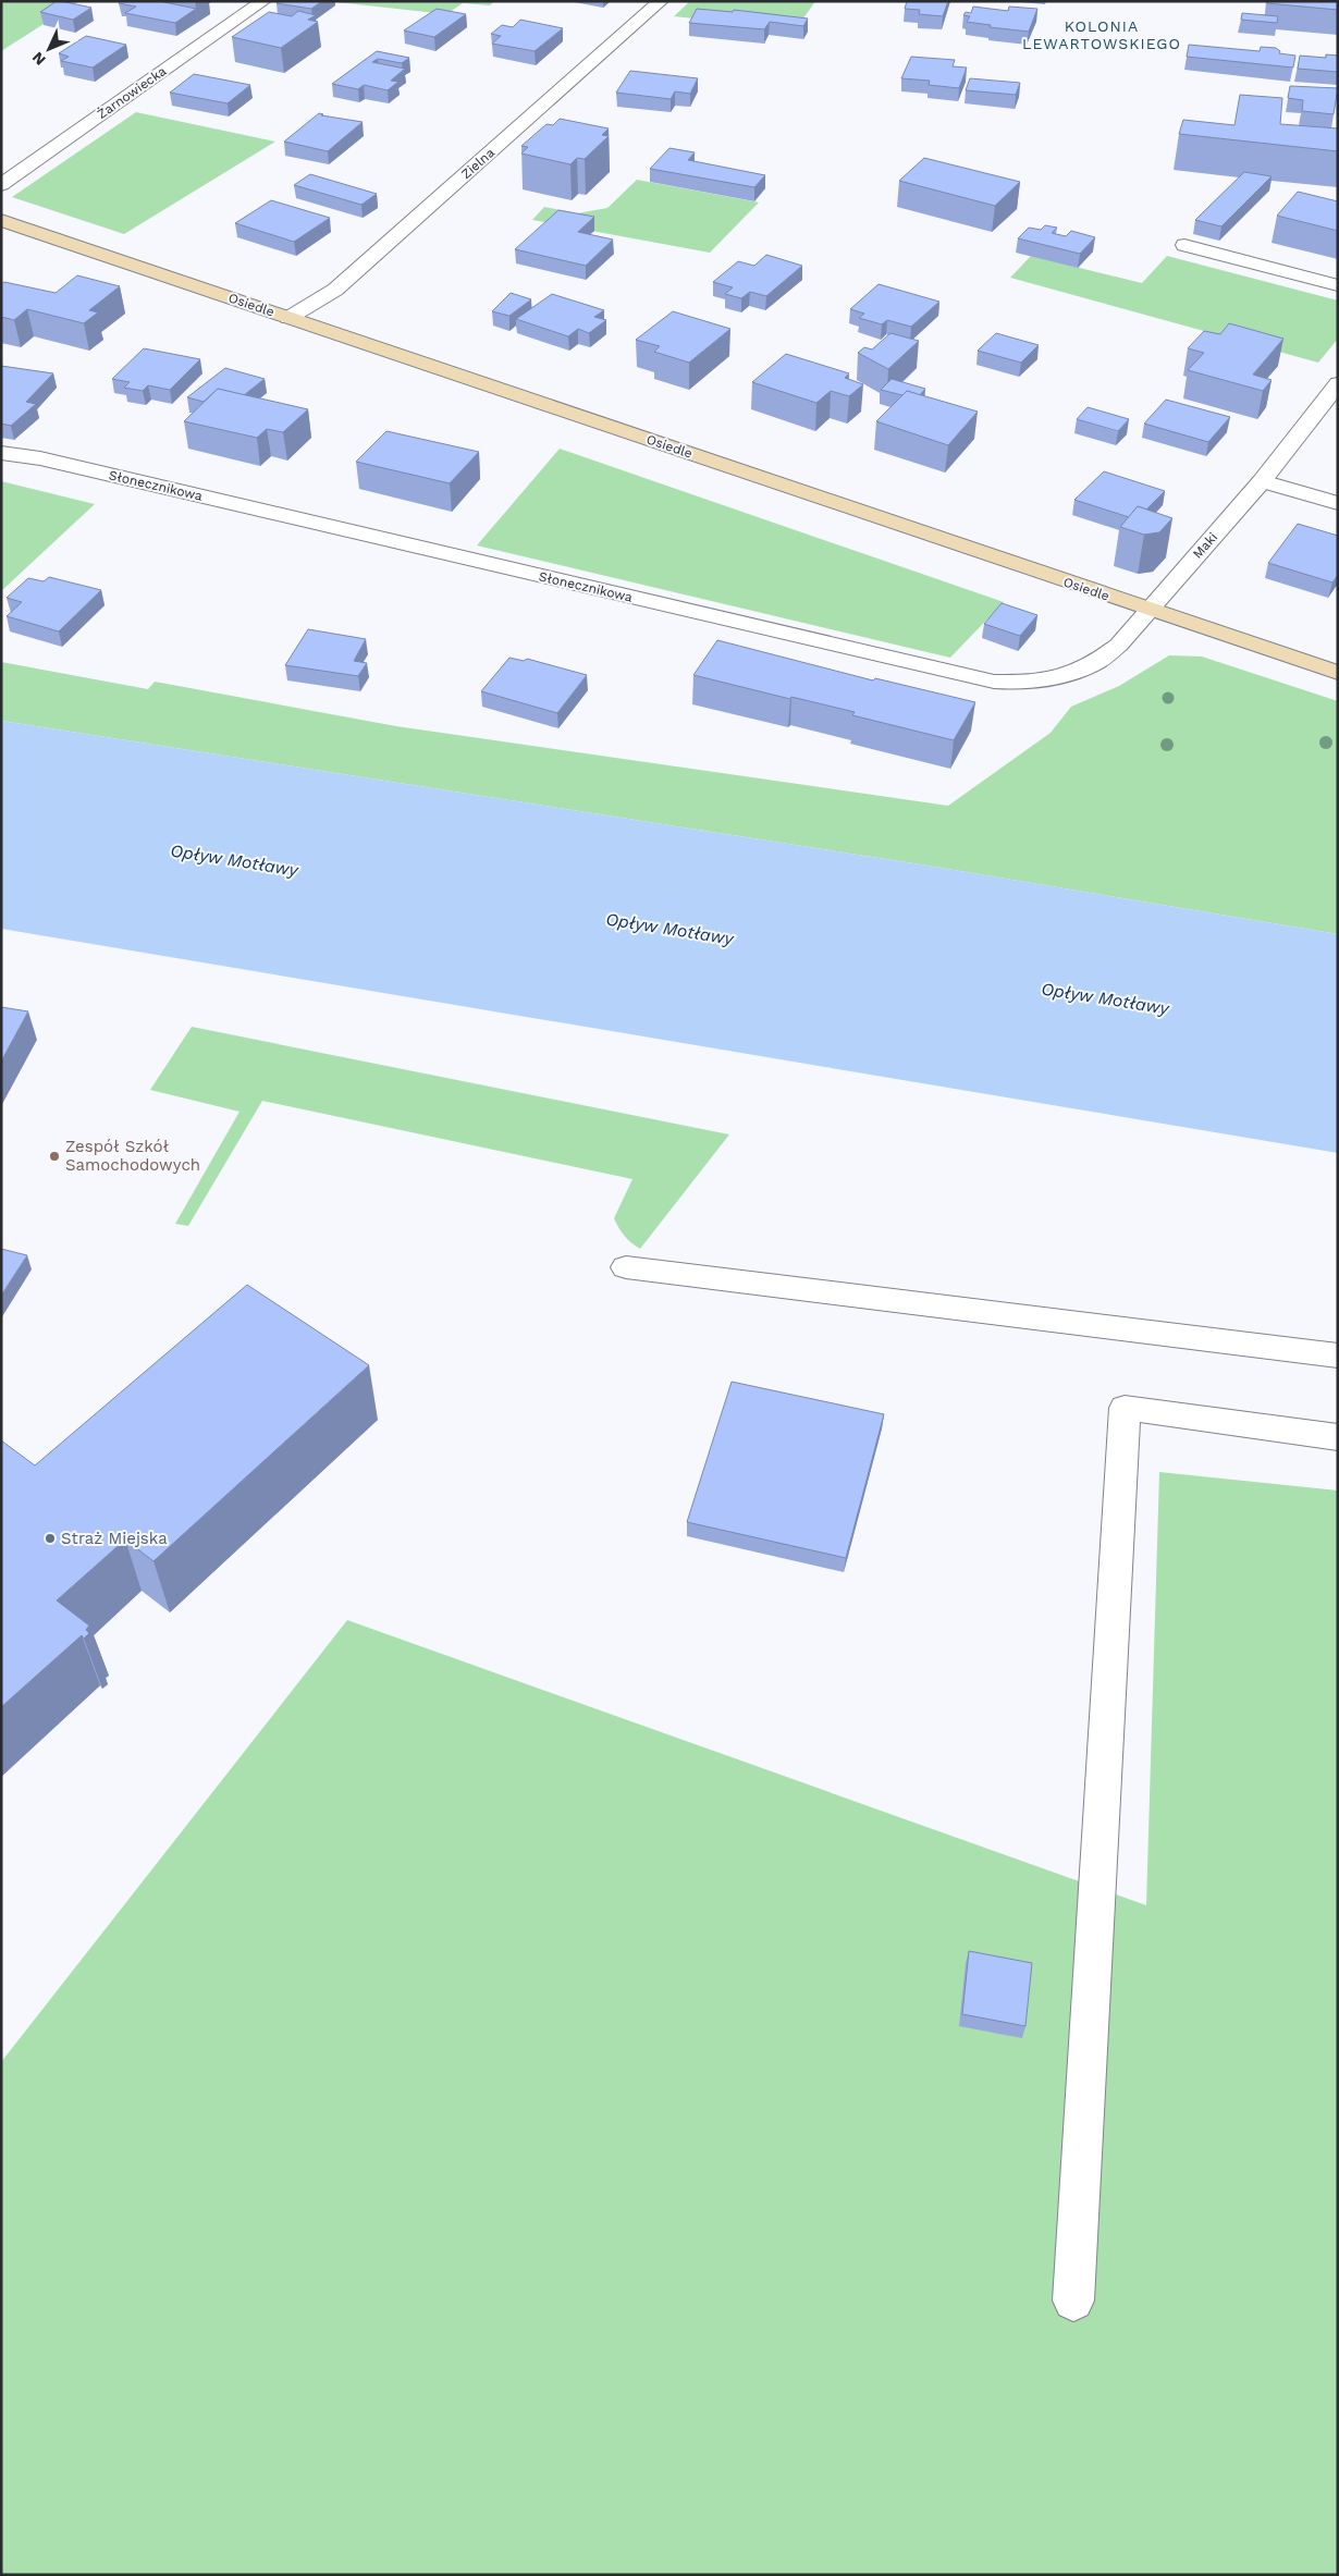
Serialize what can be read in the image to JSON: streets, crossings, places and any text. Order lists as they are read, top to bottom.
{
  "streets": {
    "street": [
      "Żarnowiecka",
      "Zielna",
      "Osiedle",
      "Słonecznikowa",
      "Maki"
    ]
  },
  "crossings": [
    ["Zielna", "Osiedle"],
    ["Osiedle", "Słonecznikowa"],
    ["Osiedle", "Maki"],
    ["Słonecznikowa", "Maki"]
  ],
  "districts": ["KOLONIA LEWARTOWSKIEGO"],
  "water": ["Opływ Motławy"],
  "places": ["Zespół Szkół Samochodowych", "Straż Miejska"],
  "north": "bottom left"
}
